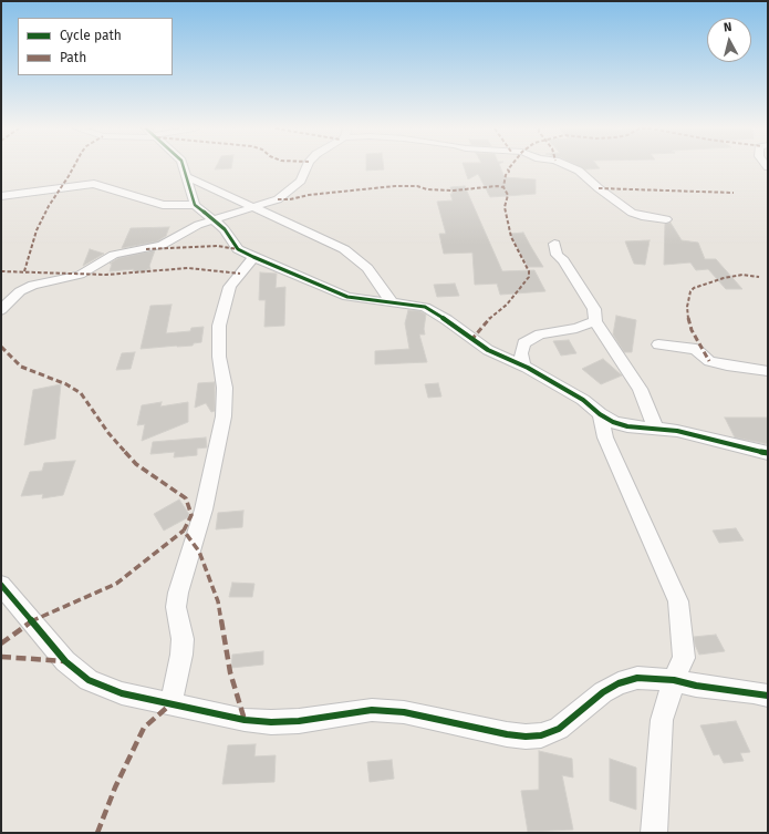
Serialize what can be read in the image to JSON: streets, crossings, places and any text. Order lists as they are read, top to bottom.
{
  "legend": ["Cycle path", "Path"],
  "north": "top"
}
